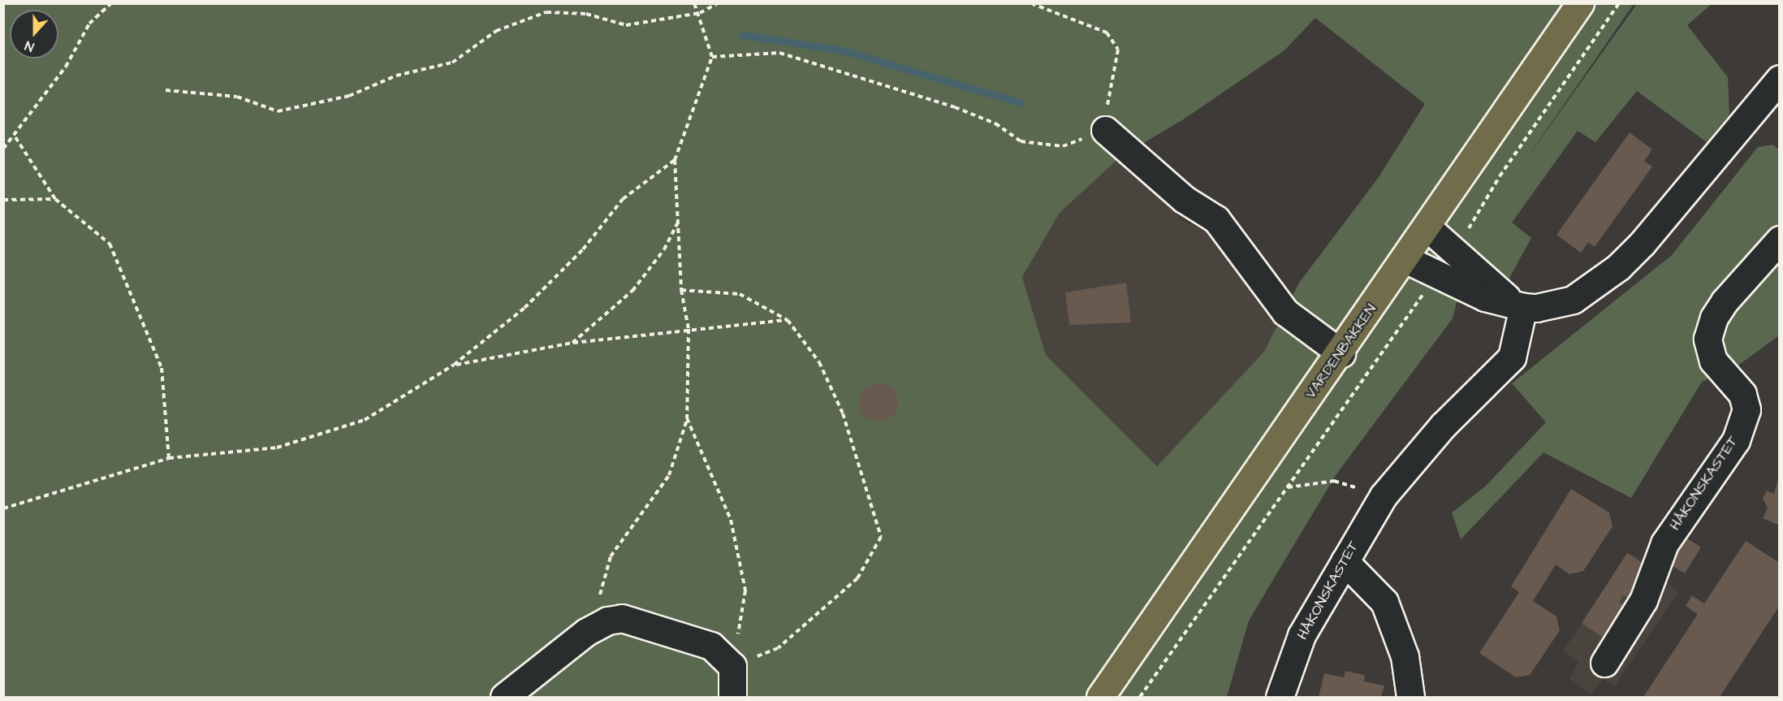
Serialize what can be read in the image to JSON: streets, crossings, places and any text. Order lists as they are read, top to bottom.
{
  "streets": {
    "main road": ["VARDENBAKKEN"],
    "street": ["HÅKONSKASTET"]
  },
  "north": "bottom"
}
